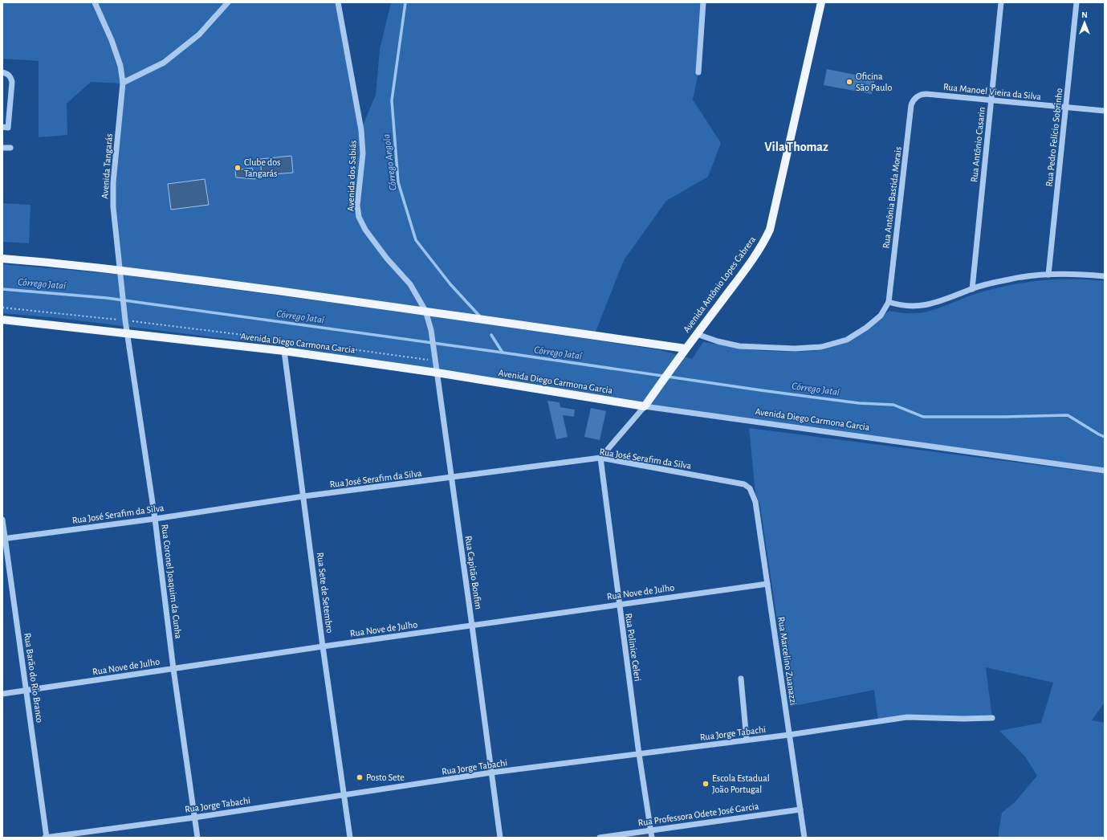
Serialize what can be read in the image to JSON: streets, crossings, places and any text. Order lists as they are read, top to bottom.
{
  "streets": {
    "main road": ["Avenida Antônio Lopes Cabrera", "Avenida Diego Carmona Garcia"],
    "street": [
      "Rua Manoel Vieira da Silva",
      "Rua Pedro Felício Sobrinho",
      "Rua Antônio Casarin",
      "Avenida Tangarás",
      "Avenida dos Sabiás",
      "Rua Antônia Bastida Morais",
      "Rua José Serafim da Silva",
      "Rua Capitão Bonfim",
      "Rua Coronel Joaquim da Cunha",
      "Rua Nove de Julho",
      "Rua Sete de Setembro",
      "Rua Polinice Celeri",
      "Rua Marcelino Zuanazzi",
      "Rua Barão do Rio Branco",
      "Rua Jorge Tabachi",
      "Rua Professora Odete José Garcia"
    ]
  },
  "crossings": [
    ["Rua Manoel Vieira da Silva", "Rua Pedro Felício Sobrinho"],
    ["Rua Manoel Vieira da Silva", "Rua Antônio Casarin"],
    ["Rua Manoel Vieira da Silva", "Rua Antônia Bastida Morais"],
    ["Avenida Tangarás", "Rua Coronel Joaquim da Cunha"],
    ["Avenida dos Sabiás", "Rua Capitão Bonfim"],
    ["Avenida Antônio Lopes Cabrera", "Avenida Diego Carmona Garcia"],
    ["Avenida Antônio Lopes Cabrera", "Rua José Serafim da Silva"],
    ["Avenida Antônio Lopes Cabrera", "Rua Polinice Celeri"],
    ["Avenida Diego Carmona Garcia", "Rua Capitão Bonfim"],
    ["Avenida Diego Carmona Garcia", "Rua Coronel Joaquim da Cunha"],
    ["Avenida Diego Carmona Garcia", "Rua Sete de Setembro"],
    ["Rua José Serafim da Silva", "Rua Capitão Bonfim"],
    ["Rua José Serafim da Silva", "Rua Coronel Joaquim da Cunha"],
    ["Rua José Serafim da Silva", "Rua Sete de Setembro"],
    ["Rua José Serafim da Silva", "Rua Polinice Celeri"],
    ["Rua José Serafim da Silva", "Rua Marcelino Zuanazzi"],
    ["Rua José Serafim da Silva", "Rua Barão do Rio Branco"],
    ["Rua Capitão Bonfim", "Rua Nove de Julho"],
    ["Rua Capitão Bonfim", "Rua Jorge Tabachi"],
    ["Rua Coronel Joaquim da Cunha", "Rua Nove de Julho"],
    ["Rua Coronel Joaquim da Cunha", "Rua Jorge Tabachi"],
    ["Rua Nove de Julho", "Rua Sete de Setembro"],
    ["Rua Nove de Julho", "Rua Polinice Celeri"],
    ["Rua Nove de Julho", "Rua Marcelino Zuanazzi"],
    ["Rua Nove de Julho", "Rua Barão do Rio Branco"],
    ["Rua Sete de Setembro", "Rua Jorge Tabachi"],
    ["Rua Polinice Celeri", "Rua Jorge Tabachi"],
    ["Rua Polinice Celeri", "Rua Professora Odete José Garcia"],
    ["Rua Marcelino Zuanazzi", "Rua Jorge Tabachi"],
    ["Rua Marcelino Zuanazzi", "Rua Professora Odete José Garcia"],
    ["Rua Barão do Rio Branco", "Rua Jorge Tabachi"]
  ],
  "districts": ["Vila Thomaz"],
  "water": ["Córrego Angola", "Córrego Jataí"],
  "places": [
    "Oficina São Paulo",
    "Clube dos Tangarás",
    "Posto Sete",
    "Escola Estadual João Portugal"
  ],
  "north": "top"
}
